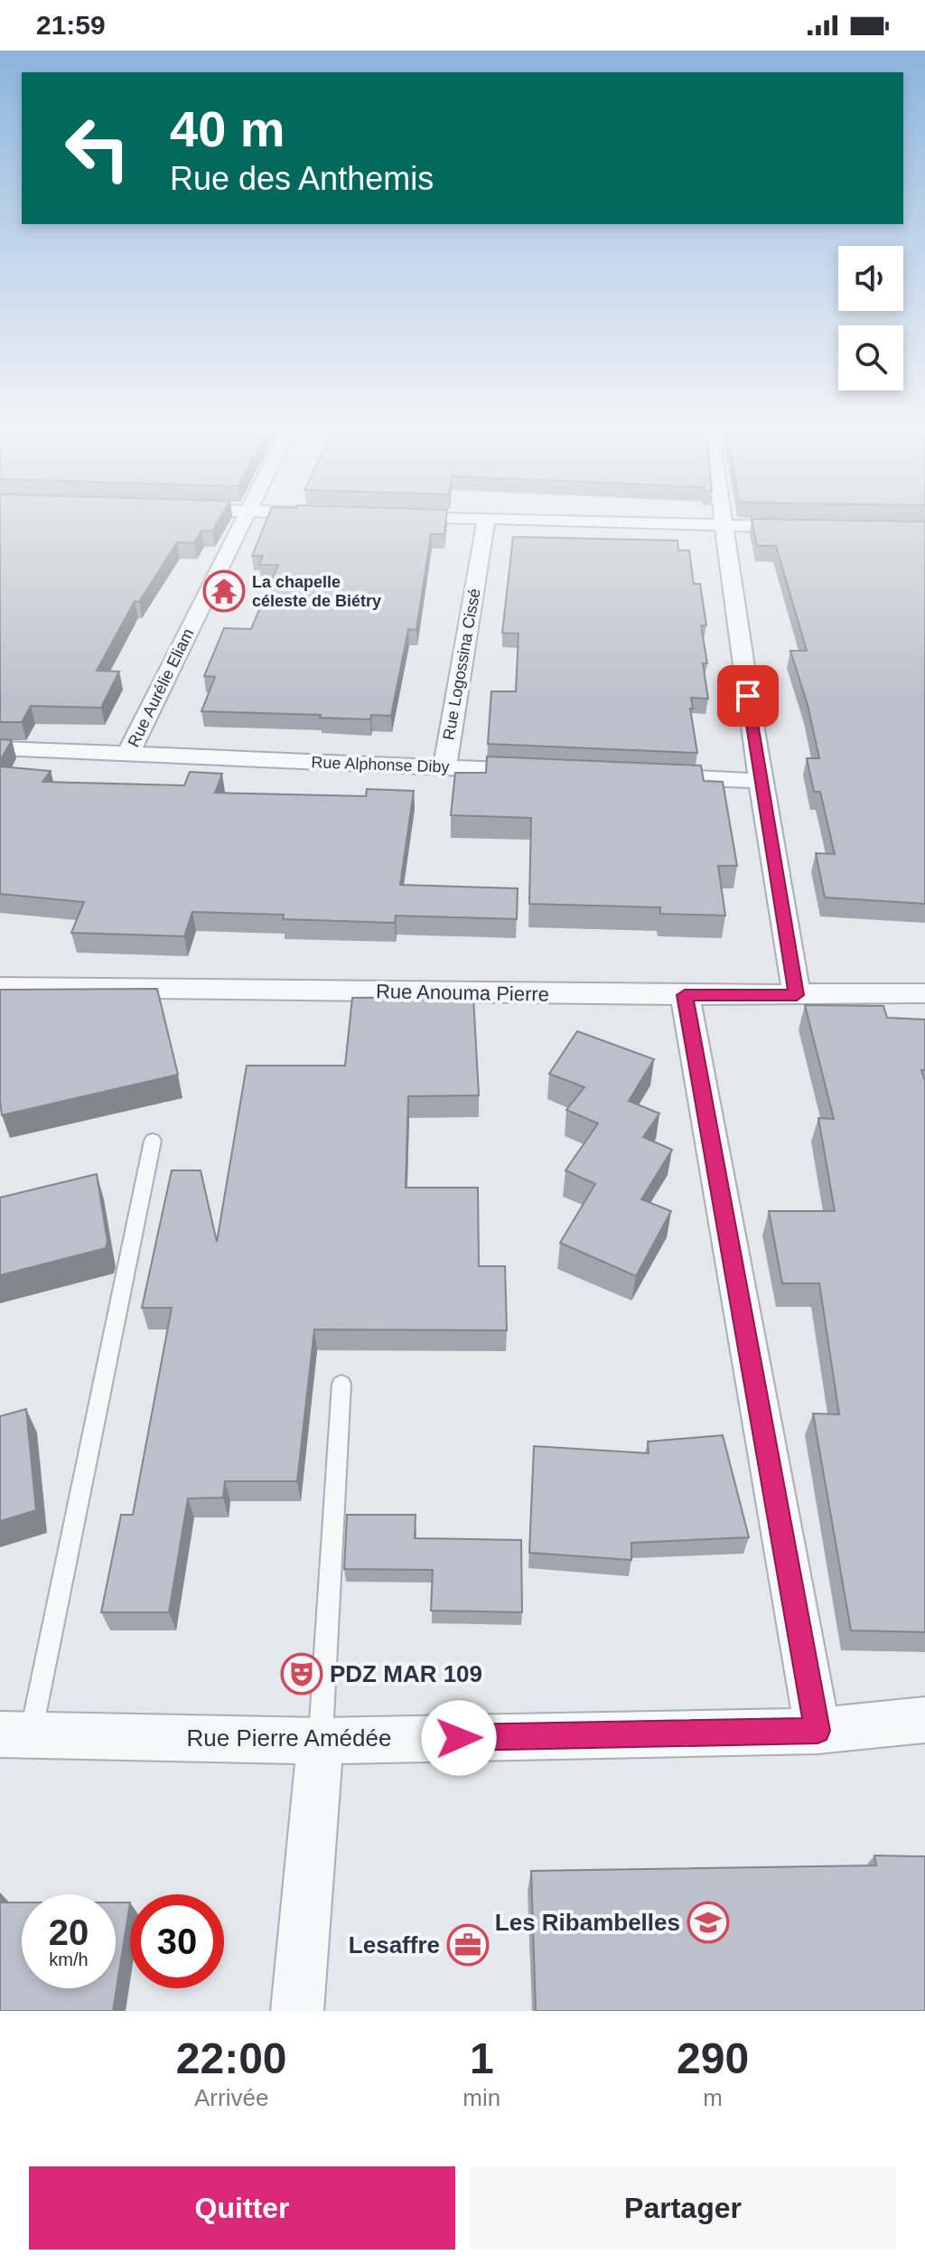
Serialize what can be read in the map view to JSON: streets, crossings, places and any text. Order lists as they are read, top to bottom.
{
  "streets": {
    "street": [
      "Rue Logossina Cissé",
      "Rue Aurélie Eliam",
      "Rue Alphonse Diby",
      "Rue Anouma Pierre",
      "Rue Pierre Amédée"
    ]
  },
  "crossings": [
    ["Rue Logossina Cissé", "Rue Alphonse Diby"],
    ["Rue Aurélie Eliam", "Rue Alphonse Diby"]
  ],
  "places": {
    "temple": ["La chapelle céleste de Biétry"],
    "theatre": ["PDZ MAR 109"],
    "school or university": ["Les Ribambelles"],
    "office": ["Lesaffre"]
  },
  "page": {
    "status": "21:59",
    "turn": ["40 m", "Rue des Anthemis"],
    "speed": "20 km/h",
    "limit": "30",
    "eta": [
      "22:00",
      "Arrivée",
      "1",
      "min",
      "290",
      "m"
    ],
    "buttons": ["Quitter", "Partager"]
  }
}
